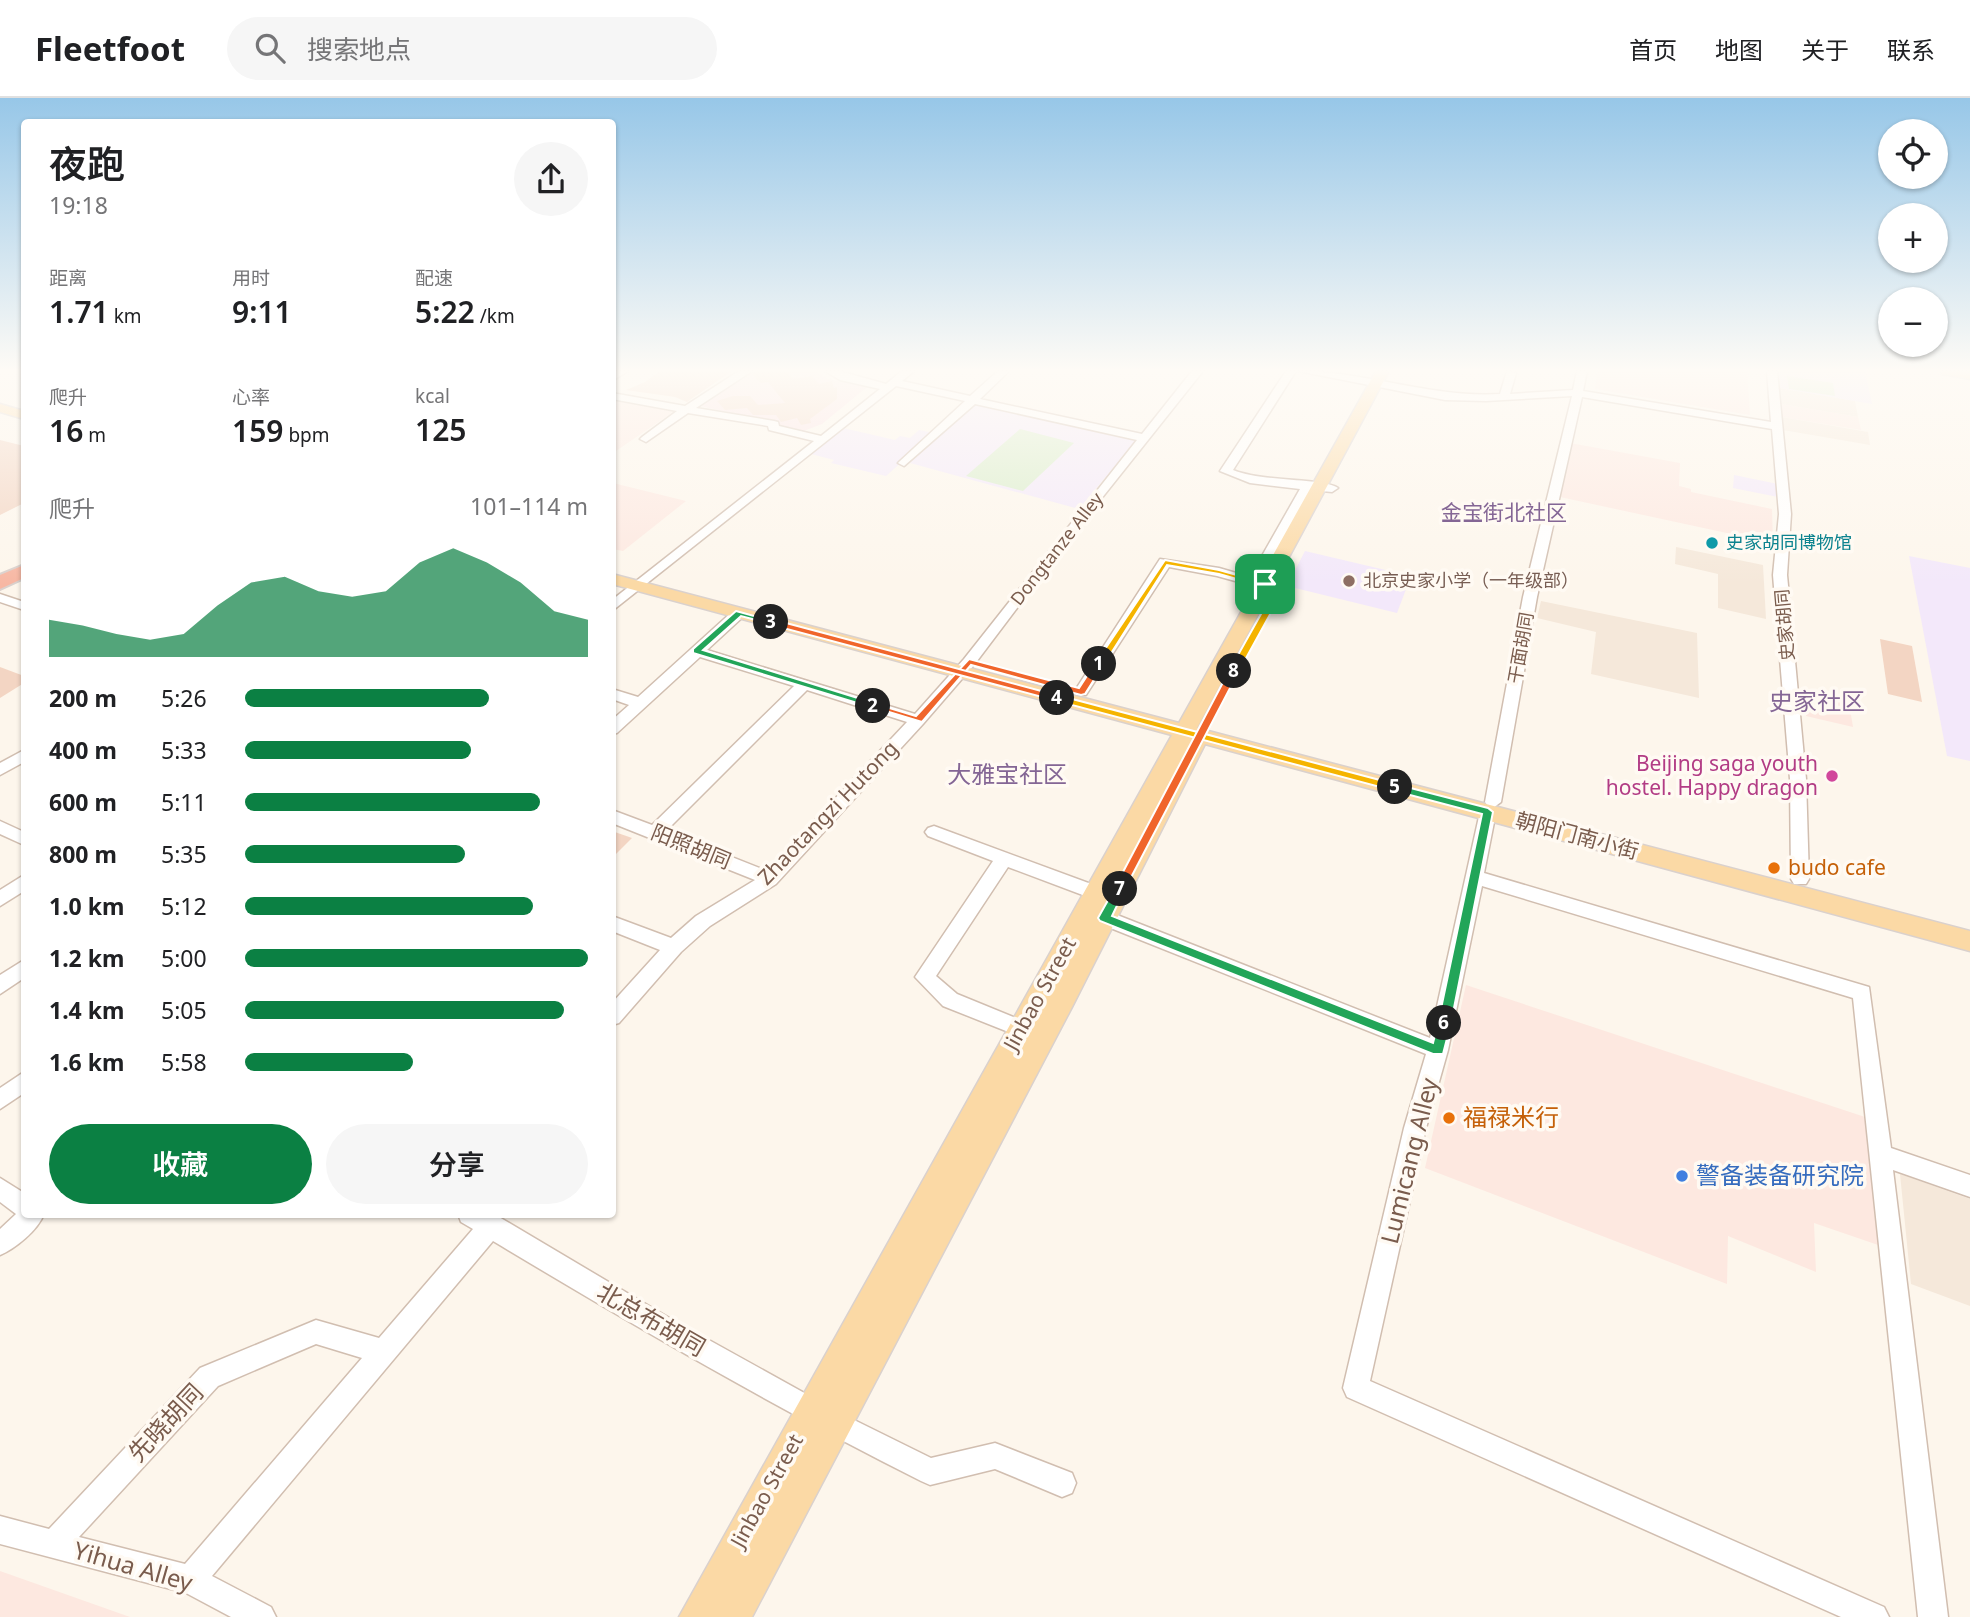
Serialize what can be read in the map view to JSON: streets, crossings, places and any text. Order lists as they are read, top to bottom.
{
  "streets": {
    "main road": ["朝阳门南小街", "Jinbao Street"],
    "street": [
      "Dongtanze Alley",
      "史家胡同",
      "干面胡同",
      "Zhaotangzi Hutong",
      "阳照胡同",
      "Lumicang Alley",
      "北总布胡同",
      "先晓胡同",
      "Yihua Alley"
    ]
  },
  "crossings": [
    ["Dongtanze Alley", "Zhaotangzi Hutong"],
    ["史家胡同", "朝阳门南小街"],
    ["干面胡同", "朝阳门南小街"],
    ["干面胡同", "Lumicang Alley"],
    ["Zhaotangzi Hutong", "阳照胡同"],
    ["朝阳门南小街", "Jinbao Street"],
    ["朝阳门南小街", "Lumicang Alley"],
    ["Jinbao Street", "北总布胡同"],
    ["先晓胡同", "Yihua Alley"]
  ],
  "districts": ["金宝街北社区", "史家社区", "大雅宝社区"],
  "places": [
    "史家胡同博物馆",
    "北京史家小学（一年级部）",
    "Beijing saga youth hostel. Happy dragon",
    "budo cafe",
    "福禄米行",
    "警备装备研究院"
  ],
  "page": {
    "header": "Fleetfoot",
    "search": "搜索地点",
    "nav": [
      "首页",
      "地图",
      "关于",
      "联系"
    ],
    "map_buttons": ["+", "−"],
    "heading": ["夜跑", "19:18"],
    "stats": [
      ["距离", "1.71 km"],
      ["用时", "9:11"],
      ["配速", "5:22 /km"],
      ["爬升", "16 m"],
      ["心率", "159 bpm"],
      ["kcal", "125"]
    ],
    "chart": ["爬升", "101–114 m"],
    "pins": [
      "3",
      "1",
      "8",
      "4",
      "2",
      "5",
      "7",
      "6"
    ],
    "list": [
      {
        "name": "200 m",
        "note": "5:26"
      },
      {
        "name": "400 m",
        "note": "5:33"
      },
      {
        "name": "600 m",
        "note": "5:11"
      },
      {
        "name": "800 m",
        "note": "5:35"
      },
      {
        "name": "1.0 km",
        "note": "5:12"
      },
      {
        "name": "1.2 km",
        "note": "5:00"
      },
      {
        "name": "1.4 km",
        "note": "5:05"
      },
      {
        "name": "1.6 km",
        "note": "5:58"
      }
    ],
    "buttons": ["收藏", "分享"]
  }
}
